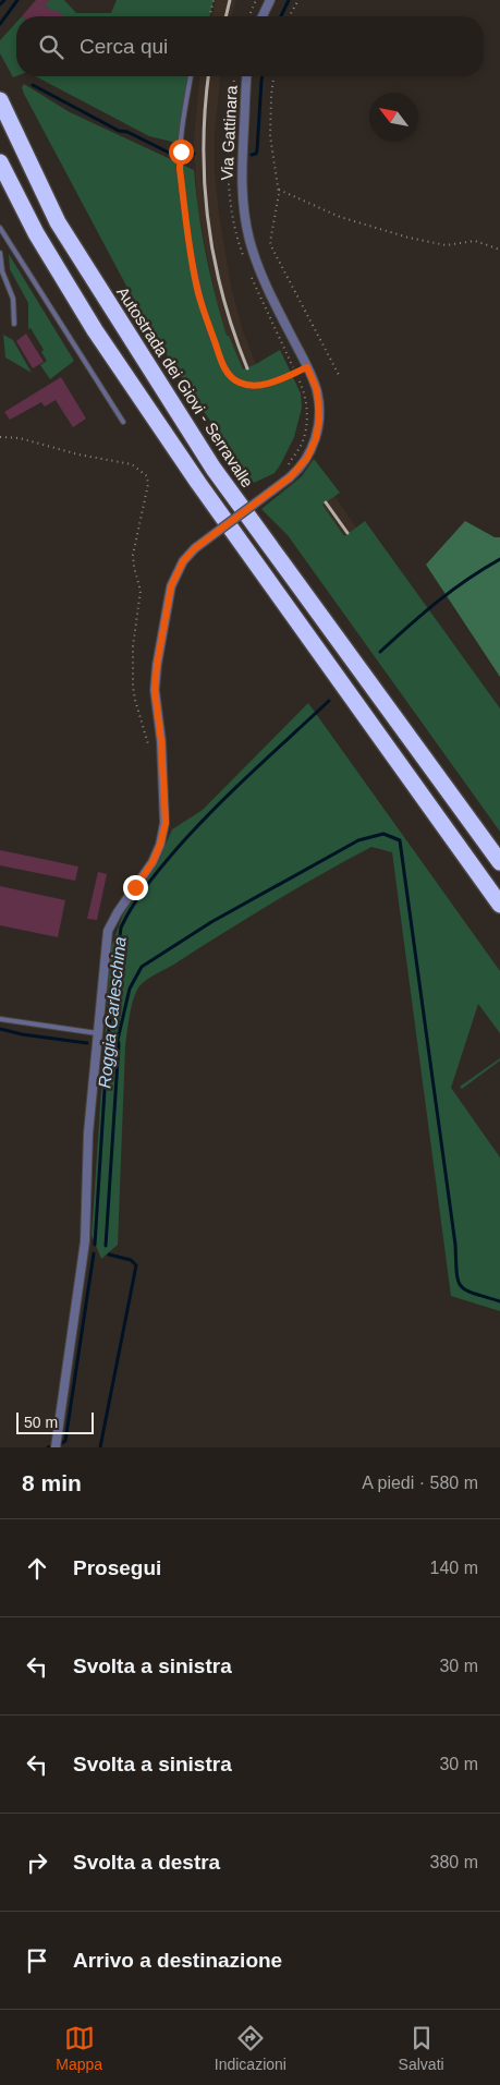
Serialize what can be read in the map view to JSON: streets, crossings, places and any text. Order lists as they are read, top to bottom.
{
  "streets": {
    "highway": ["Autostrada dei Giovi - Serravalle"],
    "street": ["Via Gattinara"]
  },
  "water": ["Roggia Carleschina"],
  "scale_bar": "50 m",
  "north": "top left",
  "page": {
    "search": "Cerca qui",
    "scale": "50 m",
    "heading": ["8 min", "A piedi · 580 m"],
    "list": [
      ["Prosegui", "140 m"],
      ["Svolta a sinistra", "30 m"],
      ["Svolta a sinistra", "30 m"],
      ["Svolta a destra", "380 m"],
      "Arrivo a destinazione"
    ],
    "nav": ["Mappa", "Indicazioni", "Salvati"]
  }
}
